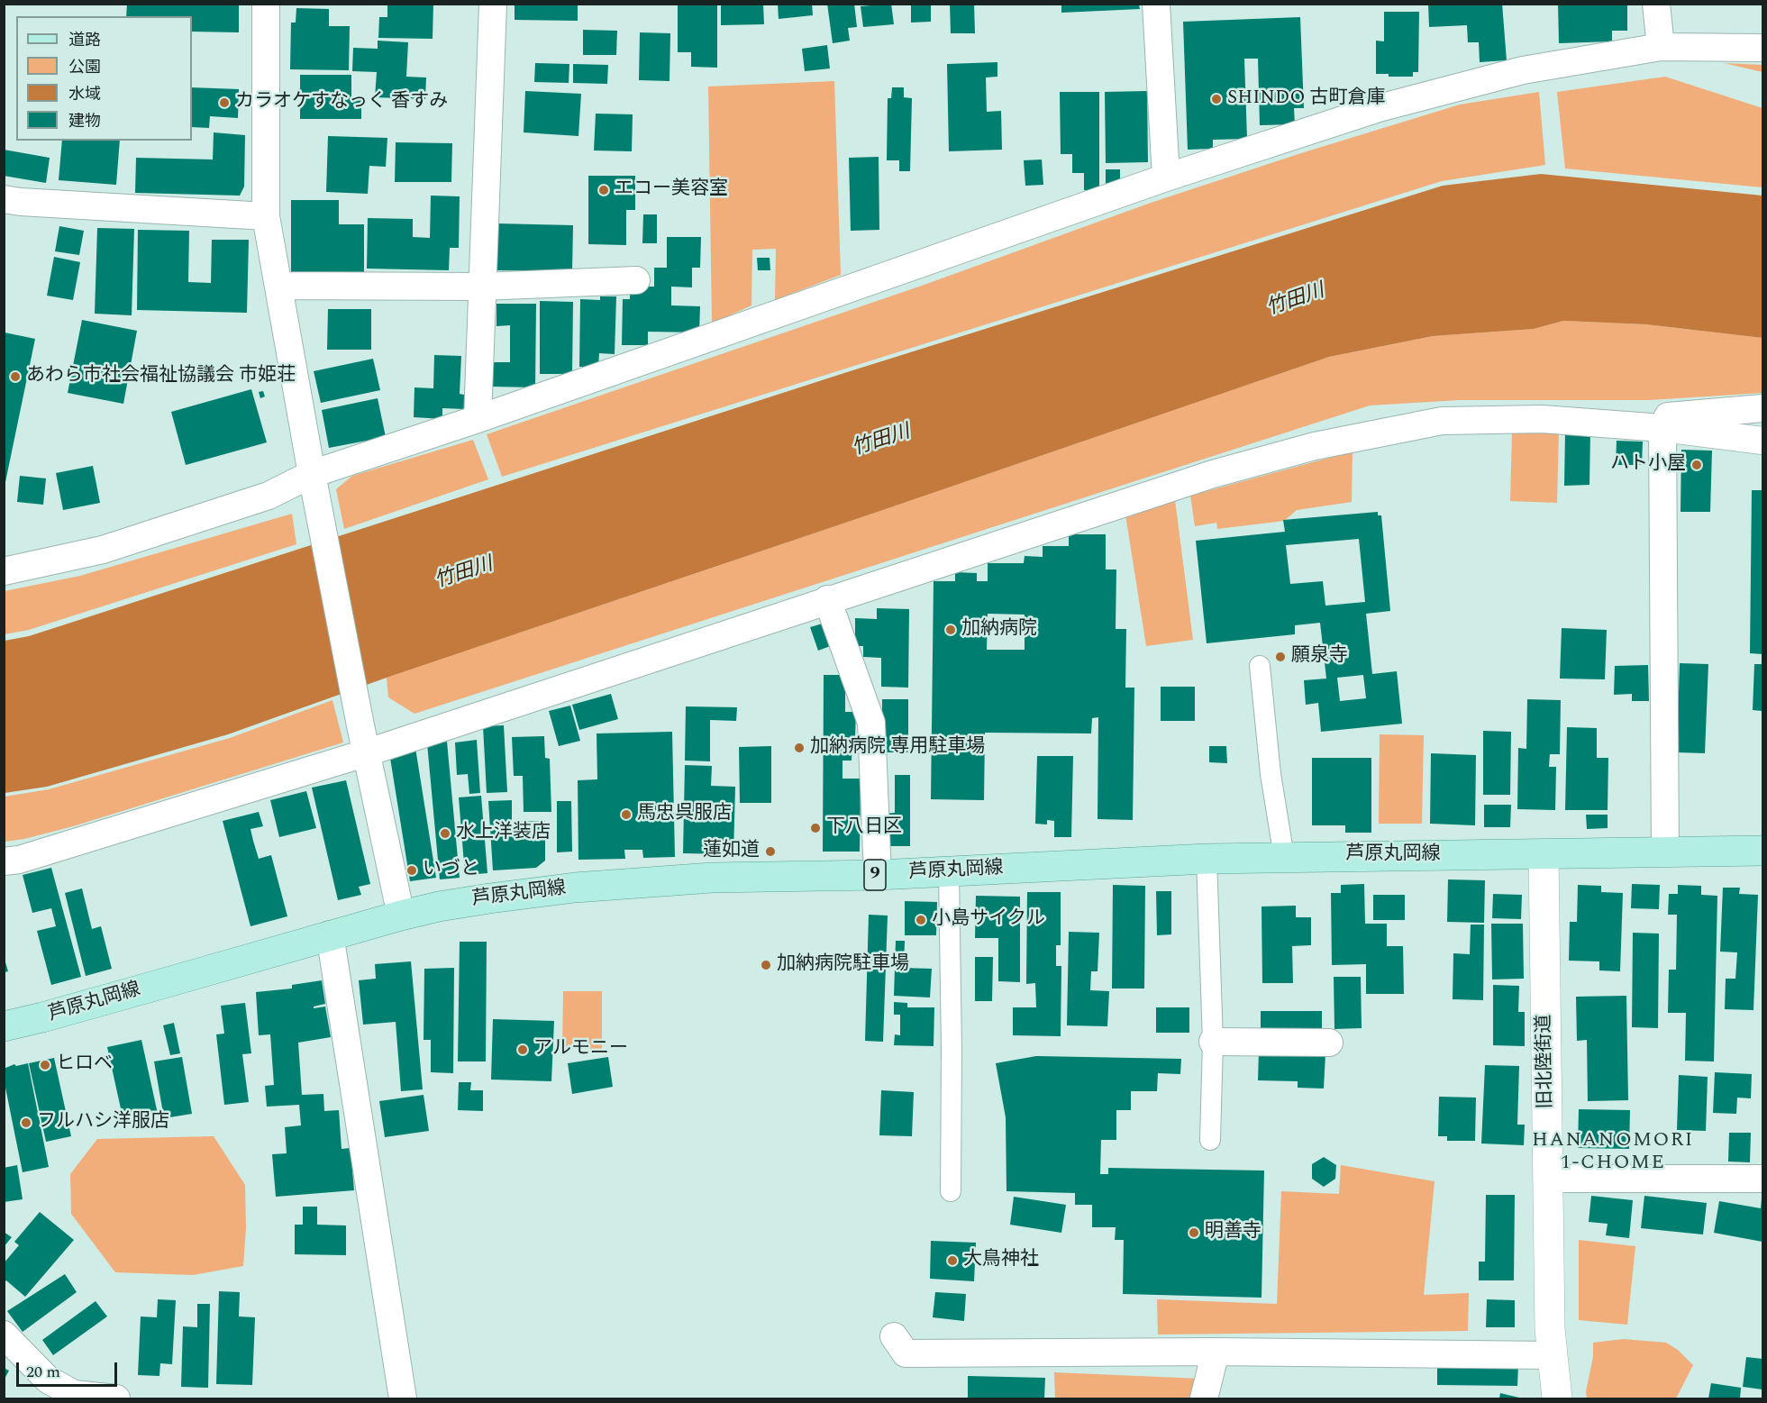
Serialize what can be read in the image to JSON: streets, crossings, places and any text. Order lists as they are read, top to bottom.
{
  "streets": {
    "main road": ["芦原丸岡線", "9"],
    "street": ["旧北陸街道"]
  },
  "crossings": [
    ["芦原丸岡線", "旧北陸街道"]
  ],
  "districts": ["HANANOMORI 1-CHOME"],
  "water": ["竹田川"],
  "places": [
    "SHINDO 古町倉庫",
    "カラオケすなっく 香すみ",
    "エコー美容室",
    "あわら市社会福祉協議会 市姫荘",
    "ハト小屋",
    "加納病院",
    "願泉寺",
    "加納病院 専用駐車場",
    "馬忠呉服店",
    "下八日区",
    "水上洋装店",
    "蓮如道",
    "いづと",
    "小島サイクル",
    "加納病院駐車場",
    "アルモニー",
    "ヒロベ",
    "フルハシ洋服店",
    "明善寺",
    "大鳥神社"
  ],
  "legend": [
    "道路",
    "公園",
    "水域",
    "建物"
  ],
  "scale_bar": "20 m"
}
